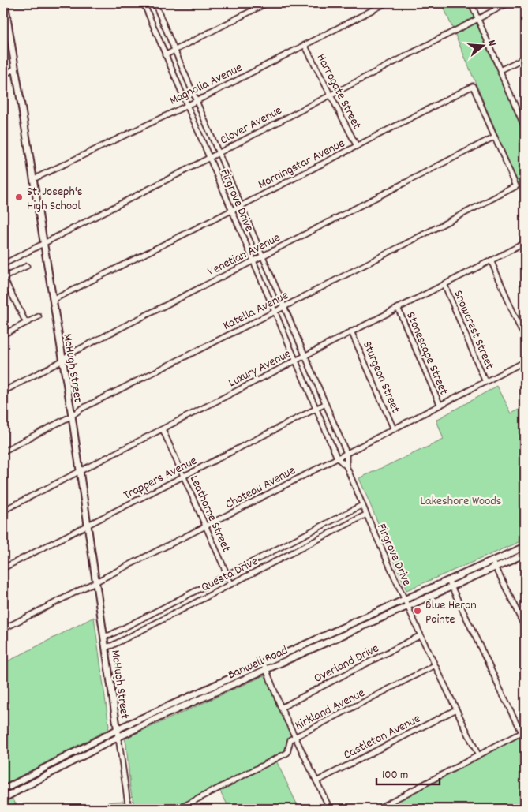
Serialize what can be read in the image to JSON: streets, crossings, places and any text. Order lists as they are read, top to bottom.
{
  "streets": {
    "main road": ["McHugh Street", "Banwell Road"],
    "street": [
      "Magnolia Avenue",
      "Harrogate Street",
      "Clover Avenue",
      "Morningstar Avenue",
      "Firgrove Drive",
      "Venetian Avenue",
      "Katella Avenue",
      "Snowcrest Street",
      "Stonescape Street",
      "Luxury Avenue",
      "Sturgeon Street",
      "Trappers Avenue",
      "Chateau Avenue",
      "Leathorne Street",
      "Questa Drive",
      "Overland Drive",
      "Kirkland Avenue",
      "Castleton Avenue"
    ]
  },
  "crossings": [
    ["Magnolia Avenue", "Harrogate Street"],
    ["Magnolia Avenue", "Firgrove Drive"],
    ["Magnolia Avenue", "McHugh Street"],
    ["Harrogate Street", "Clover Avenue"],
    ["Harrogate Street", "Morningstar Avenue"],
    ["Clover Avenue", "Firgrove Drive"],
    ["Clover Avenue", "McHugh Street"],
    ["Morningstar Avenue", "Firgrove Drive"],
    ["Morningstar Avenue", "Venetian Avenue"],
    ["Morningstar Avenue", "Katella Avenue"],
    ["Morningstar Avenue", "McHugh Street"],
    ["Firgrove Drive", "Venetian Avenue"],
    ["Firgrove Drive", "Katella Avenue"],
    ["Firgrove Drive", "Luxury Avenue"],
    ["Firgrove Drive", "Trappers Avenue"],
    ["Firgrove Drive", "Chateau Avenue"],
    ["Firgrove Drive", "Questa Drive"],
    ["Firgrove Drive", "Banwell Road"],
    ["Firgrove Drive", "Overland Drive"],
    ["Firgrove Drive", "Kirkland Avenue"],
    ["Firgrove Drive", "Castleton Avenue"],
    ["Venetian Avenue", "Katella Avenue"],
    ["Venetian Avenue", "McHugh Street"],
    ["Katella Avenue", "McHugh Street"],
    ["Snowcrest Street", "Luxury Avenue"],
    ["Snowcrest Street", "Chateau Avenue"],
    ["Stonescape Street", "Luxury Avenue"],
    ["Stonescape Street", "Chateau Avenue"],
    ["Luxury Avenue", "McHugh Street"],
    ["Luxury Avenue", "Sturgeon Street"],
    ["Luxury Avenue", "Leathorne Street"],
    ["McHugh Street", "Trappers Avenue"],
    ["McHugh Street", "Chateau Avenue"],
    ["McHugh Street", "Questa Drive"],
    ["McHugh Street", "Banwell Road"],
    ["Sturgeon Street", "Chateau Avenue"],
    ["Trappers Avenue", "Leathorne Street"],
    ["Chateau Avenue", "Leathorne Street"],
    ["Leathorne Street", "Questa Drive"]
  ],
  "parks": ["Lakeshore Woods"],
  "places": ["St. Joseph's High School", "Blue Heron Pointe"],
  "scale_bar": "100 m",
  "north": "right"
}
